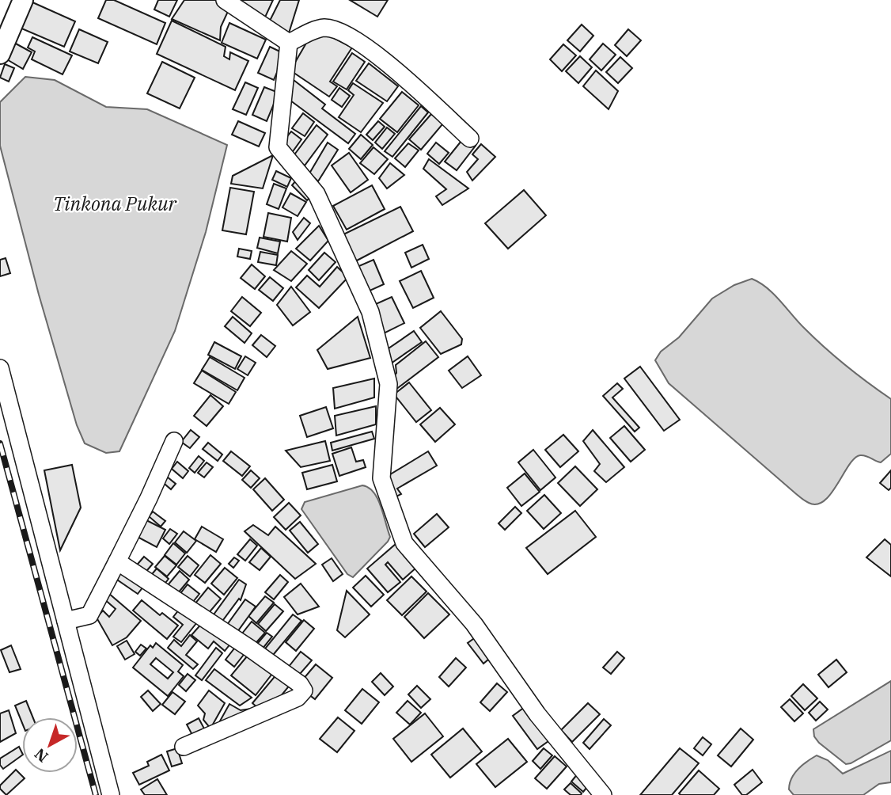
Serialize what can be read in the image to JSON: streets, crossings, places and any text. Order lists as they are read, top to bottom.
{
  "water": ["Tinkona Pukur"],
  "north": "bottom left"
}
